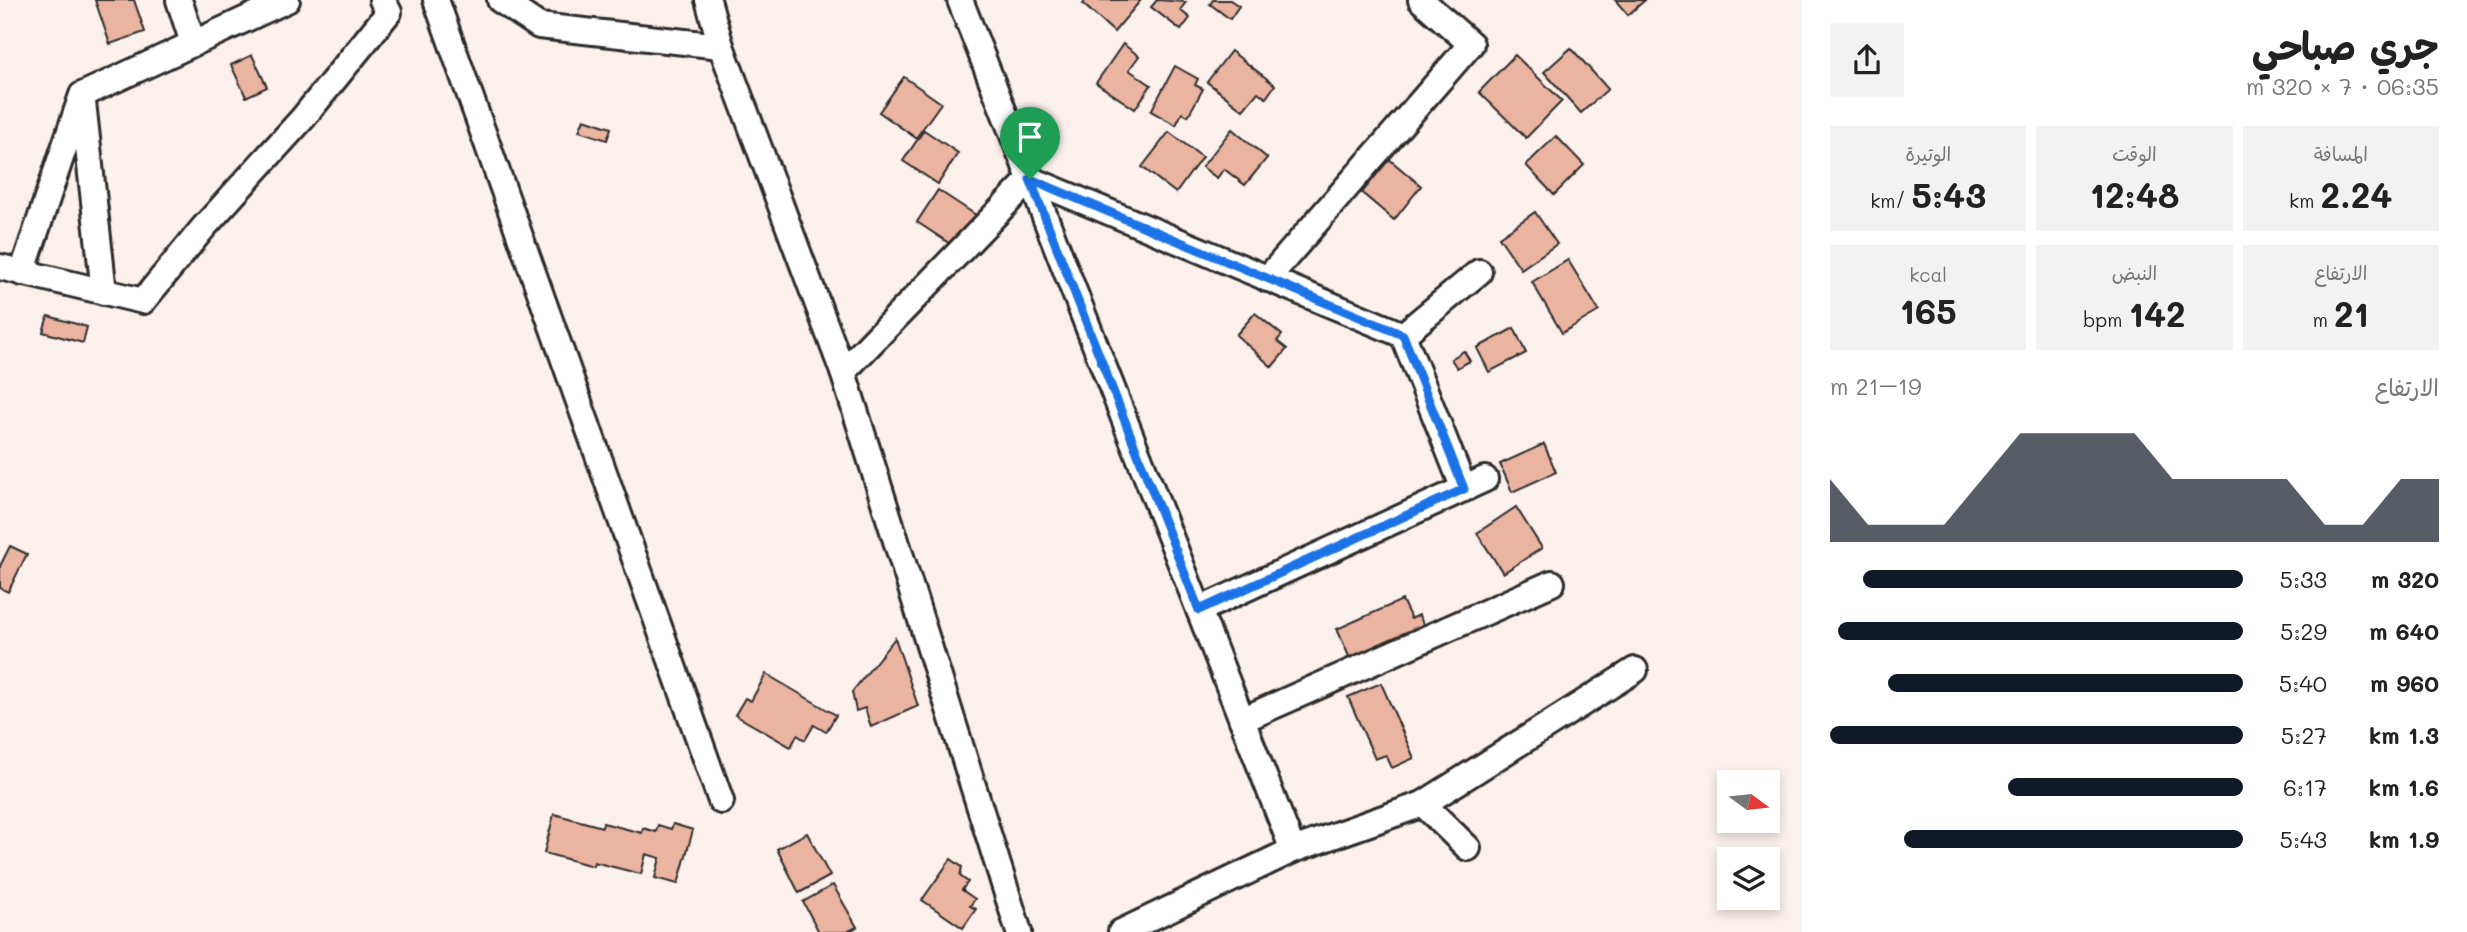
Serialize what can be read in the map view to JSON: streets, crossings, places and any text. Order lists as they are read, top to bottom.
{
  "north": "right",
  "page": {
    "heading": ["جري صباحي", "06:35 · 7 × 320 m"],
    "stats": [
      ["المسافة", "2.24 km"],
      ["الوقت", "12:48"],
      ["الوتيرة", "5:43 /km"],
      ["الارتفاع", "21 m"],
      ["النبض", "142 bpm"],
      ["kcal", "165"]
    ],
    "chart": ["الارتفاع", "19–21 m"],
    "list": [
      {
        "name": "320 m",
        "note": "5:33"
      },
      {
        "name": "640 m",
        "note": "5:29"
      },
      {
        "name": "960 m",
        "note": "5:40"
      },
      {
        "name": "1.3 km",
        "note": "5:27"
      },
      {
        "name": "1.6 km",
        "note": "6:17"
      },
      {
        "name": "1.9 km",
        "note": "5:43"
      }
    ]
  }
}
